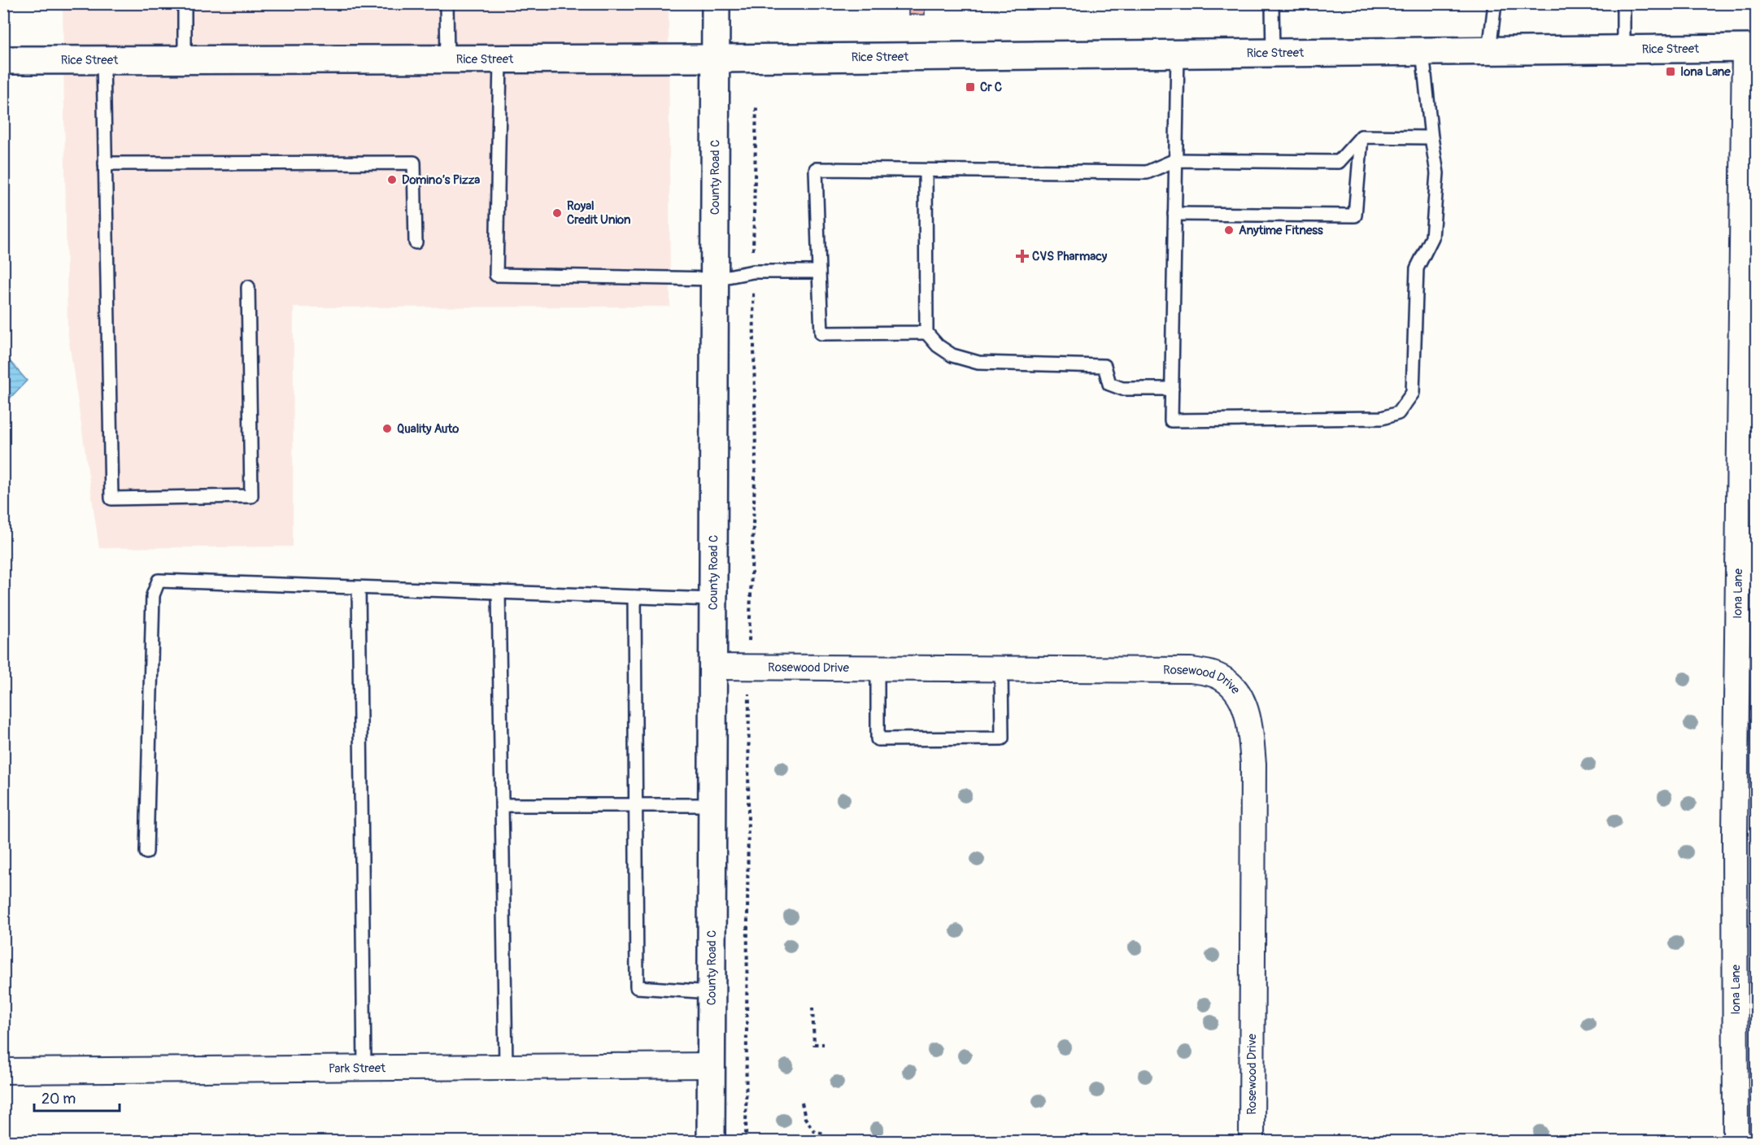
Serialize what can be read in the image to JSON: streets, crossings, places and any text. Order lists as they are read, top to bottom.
{
  "streets": {
    "main road": ["Rice Street", "County Road C"],
    "street": ["Iona Lane", "Rosewood Drive", "Park Street"]
  },
  "crossings": [
    ["Rice Street", "County Road C"],
    ["Rice Street", "Iona Lane"],
    ["County Road C", "Rosewood Drive"],
    ["County Road C", "Park Street"]
  ],
  "places": {
    "transit": ["Iona Lane", "Cr C"],
    "other": [
      "Domino’s Pizza",
      "Royal Credit Union",
      "Anytime Fitness",
      "Quality Auto"
    ],
    "health": ["CVS Pharmacy"]
  },
  "scale_bar": "20 m"
}
